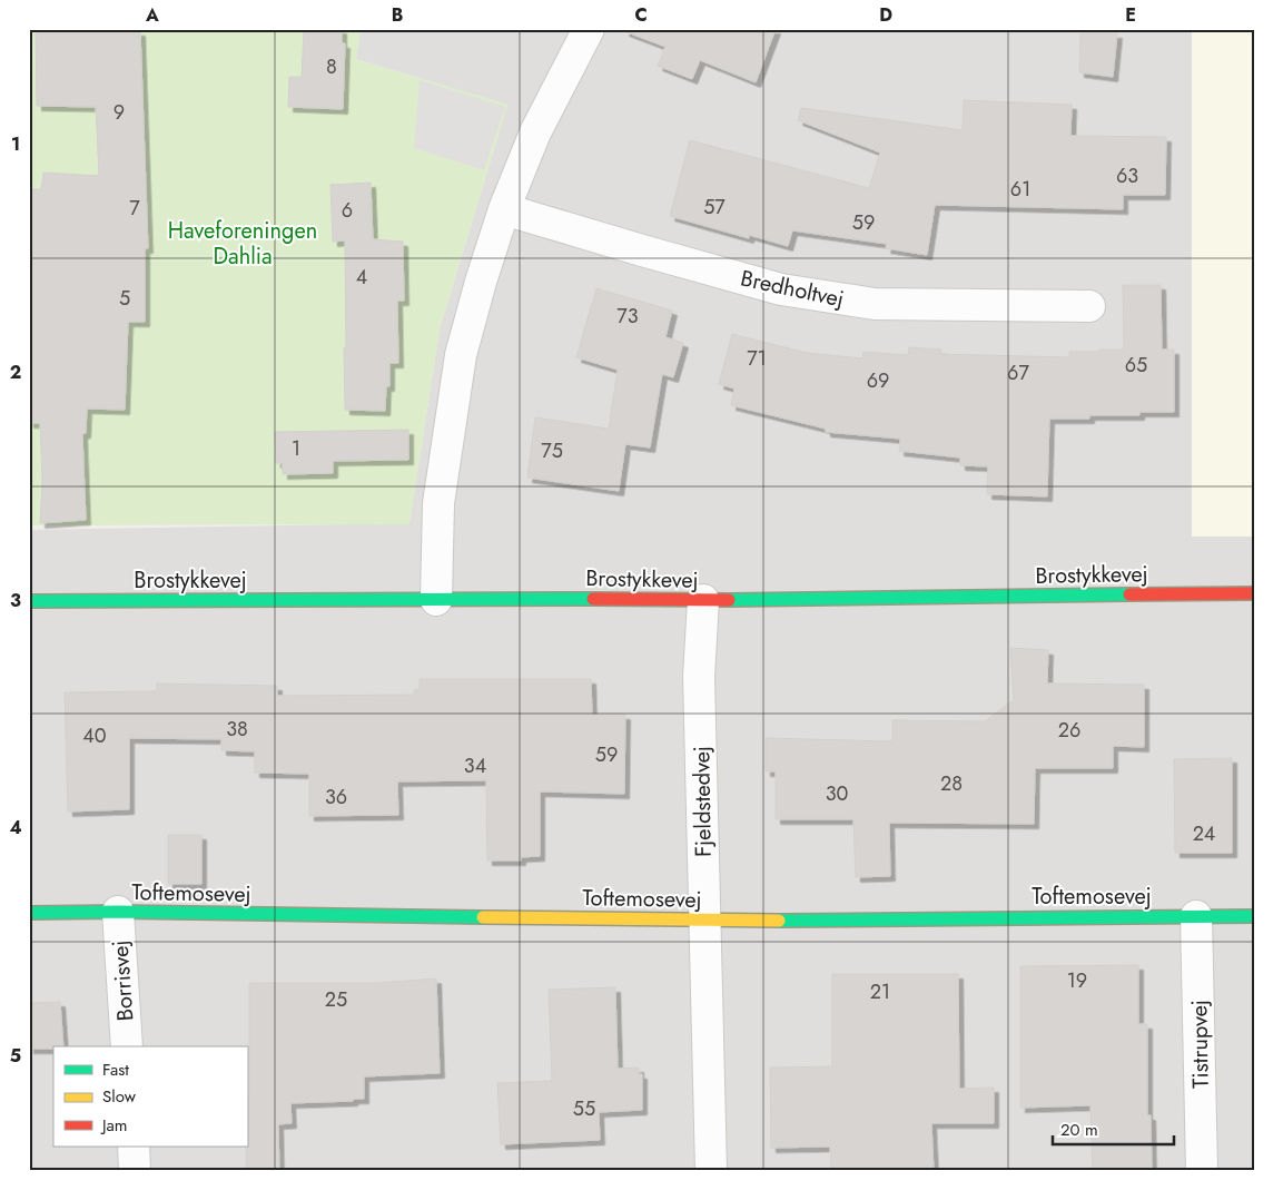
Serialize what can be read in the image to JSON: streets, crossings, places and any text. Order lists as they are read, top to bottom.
{
  "streets": {
    "street": [
      "Bredholtvej",
      "Brostykkevej",
      "Fjeldstedvej",
      "Toftemosevej",
      "Borrisvej",
      "Tistrupvej"
    ]
  },
  "crossings": [
    ["Brostykkevej", "Fjeldstedvej"],
    ["Fjeldstedvej", "Toftemosevej"],
    ["Toftemosevej", "Borrisvej"],
    ["Toftemosevej", "Tistrupvej"]
  ],
  "parks": ["Haveforeningen Dahlia"],
  "house_numbers": [
    "8",
    "9",
    "63",
    "61",
    "57",
    "7",
    "6",
    "59",
    "4",
    "5",
    "73",
    "71",
    "65",
    "67",
    "69",
    "1",
    "75",
    "38",
    "26",
    "40",
    "59",
    "34",
    "28",
    "30",
    "36",
    "24",
    "19",
    "21",
    "25",
    "55"
  ],
  "legend": ["Fast", "Slow", "Jam"],
  "scale_bar": "20 m",
  "grid": {
    "columns": [
      "A",
      "B",
      "C",
      "D",
      "E"
    ],
    "rows": [
      "1",
      "2",
      "3",
      "4",
      "5"
    ]
  }
}
